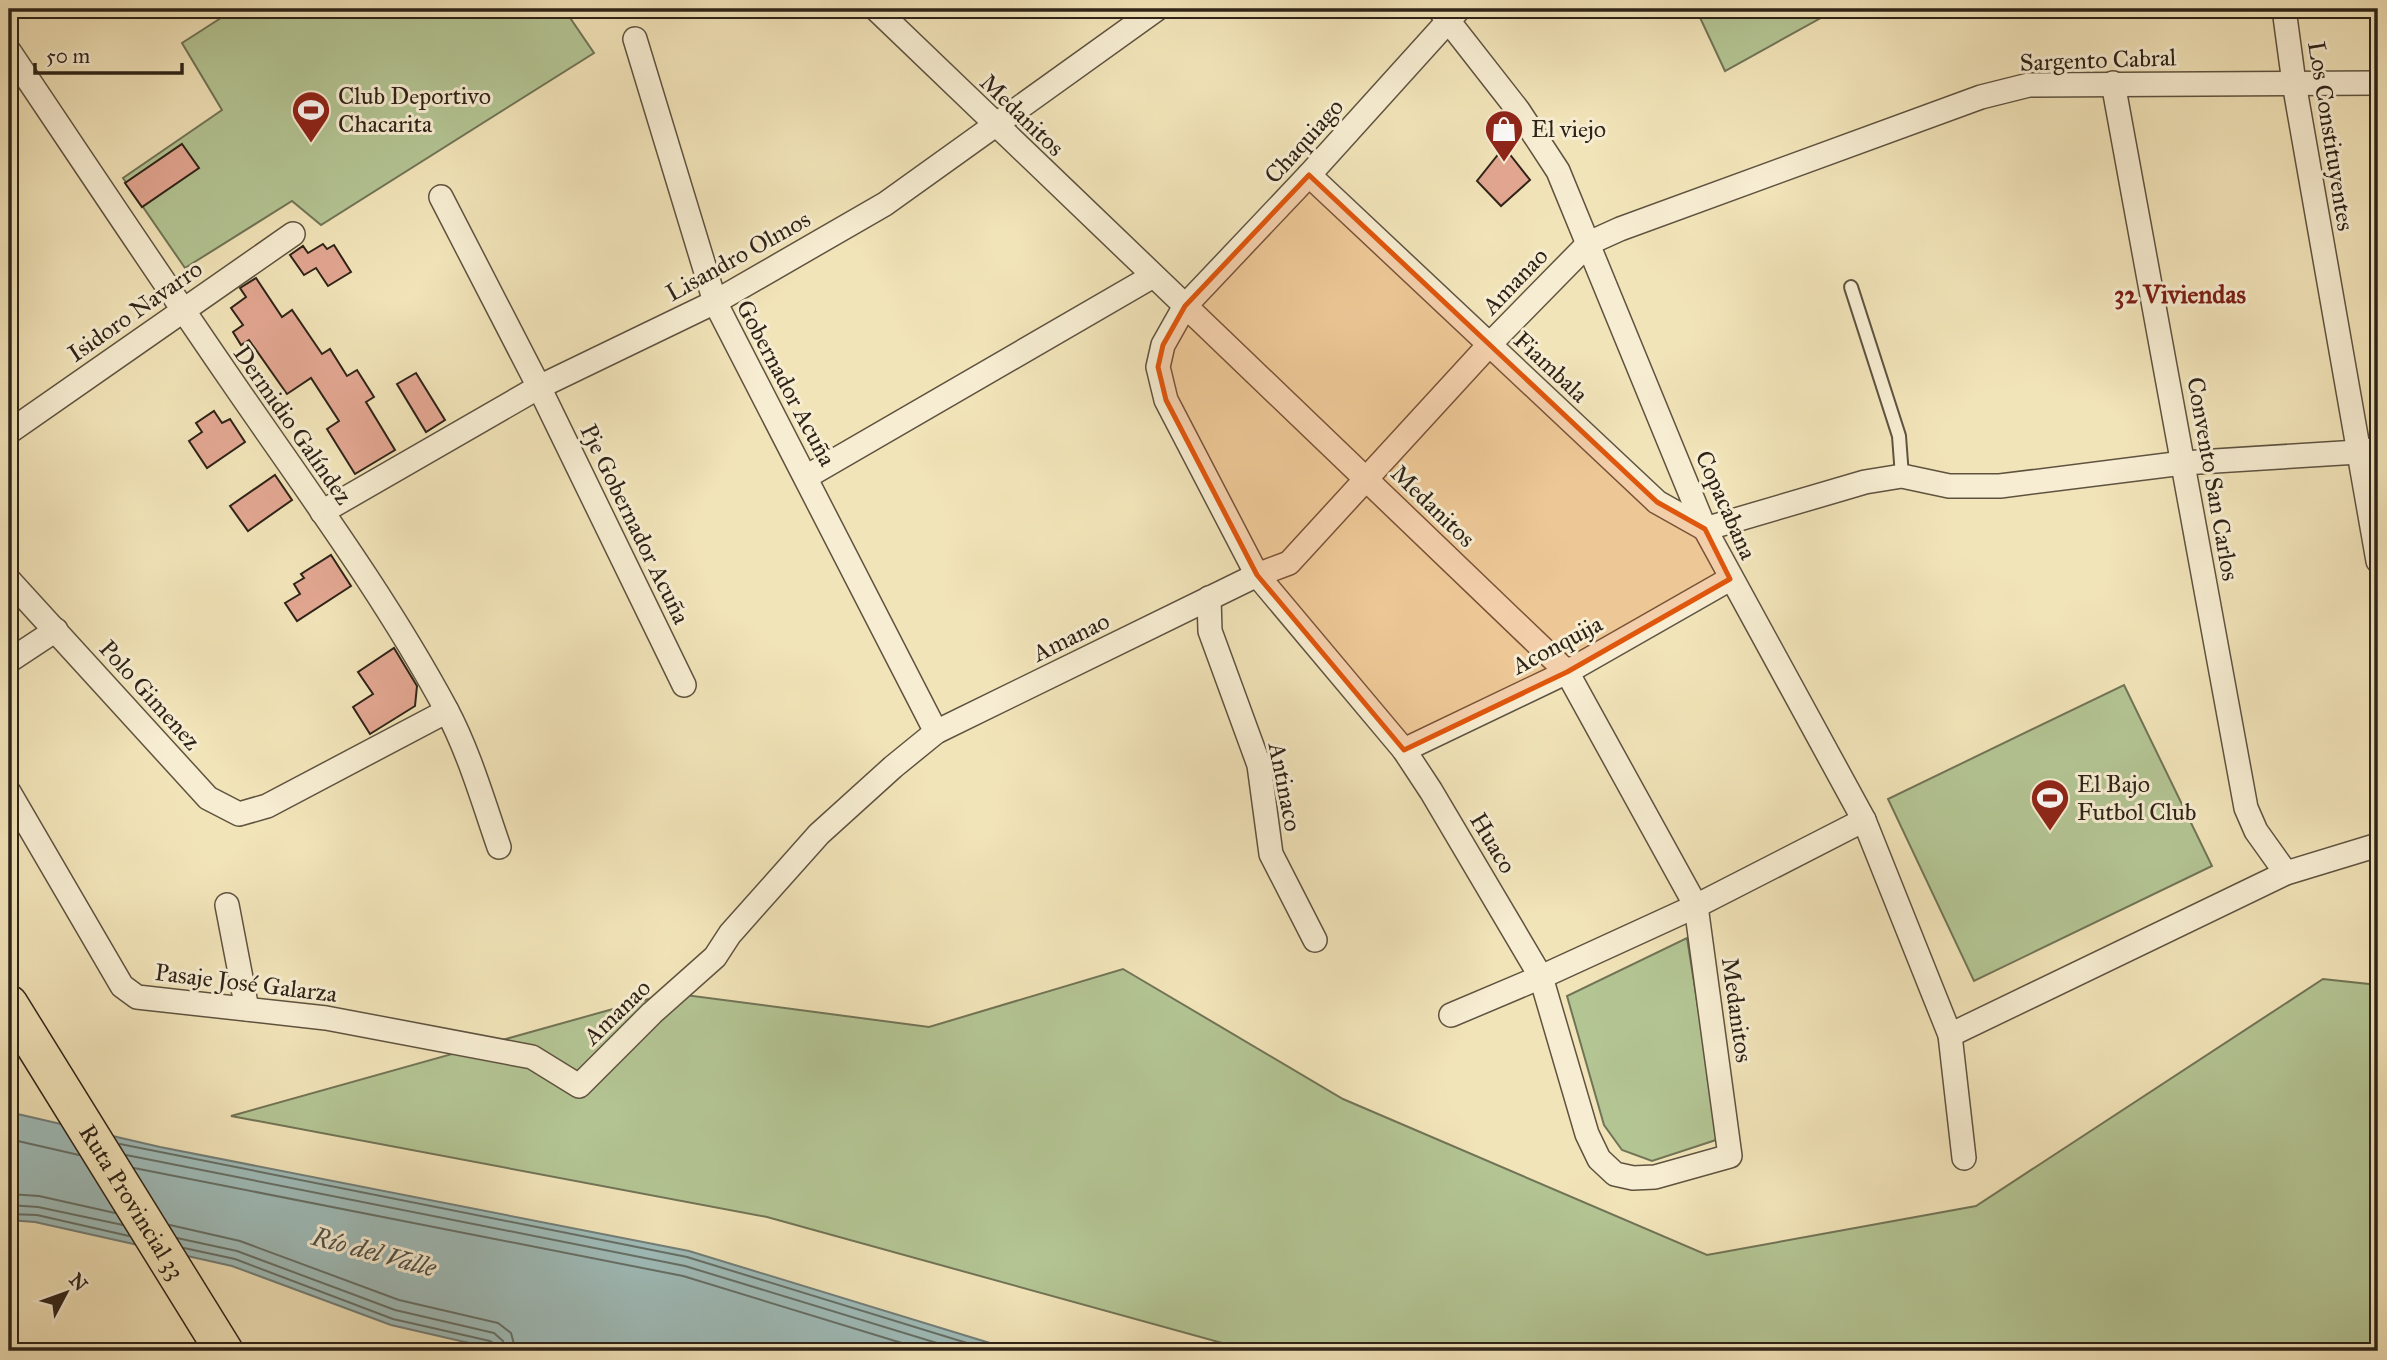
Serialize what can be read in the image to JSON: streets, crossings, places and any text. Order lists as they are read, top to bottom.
{
  "streets": {
    "main road": ["Ruta Provincial 33"],
    "street": [
      "Sargento Cabral",
      "Medanitos",
      "Los Constituyentes",
      "Chaquiago",
      "Lisandro Olmos",
      "Amanao",
      "Isidoro Navarro",
      "Fiambala",
      "Gobernador Acuña",
      "Dermidio Galíndez",
      "Convento San Carlos",
      "Copacabana",
      "Pje Gobernador Acuña",
      "Aconquija",
      "Polo Gimenez",
      "Antinaco",
      "Huaco",
      "Pasaje José Galarza"
    ]
  },
  "crossings": [
    ["Sargento Cabral", "Los Constituyentes"],
    ["Sargento Cabral", "Amanao"],
    ["Sargento Cabral", "Convento San Carlos"],
    ["Sargento Cabral", "Copacabana"],
    ["Medanitos", "Chaquiago"],
    ["Medanitos", "Lisandro Olmos"],
    ["Medanitos", "Amanao"],
    ["Medanitos", "Aconquija"],
    ["Medanitos", "Huaco"],
    ["Chaquiago", "Fiambala"],
    ["Chaquiago", "Copacabana"],
    ["Lisandro Olmos", "Gobernador Acuña"],
    ["Lisandro Olmos", "Dermidio Galíndez"],
    ["Lisandro Olmos", "Pje Gobernador Acuña"],
    ["Amanao", "Fiambala"],
    ["Amanao", "Gobernador Acuña"],
    ["Amanao", "Copacabana"],
    ["Amanao", "Antinaco"],
    ["Amanao", "Huaco"],
    ["Amanao", "Pasaje José Galarza"],
    ["Isidoro Navarro", "Dermidio Galíndez"],
    ["Fiambala", "Copacabana"],
    ["Dermidio Galíndez", "Polo Gimenez"],
    ["Copacabana", "Aconquija"],
    ["Aconquija", "Huaco"]
  ],
  "districts": ["32 Viviendas"],
  "water": ["Río del Valle"],
  "places": {
    "sports": ["Club Deportivo Chacarita", "El Bajo Futbol Club"],
    "shop": ["El viejo"]
  },
  "scale_bar": "50 m",
  "north": "top right"
}
